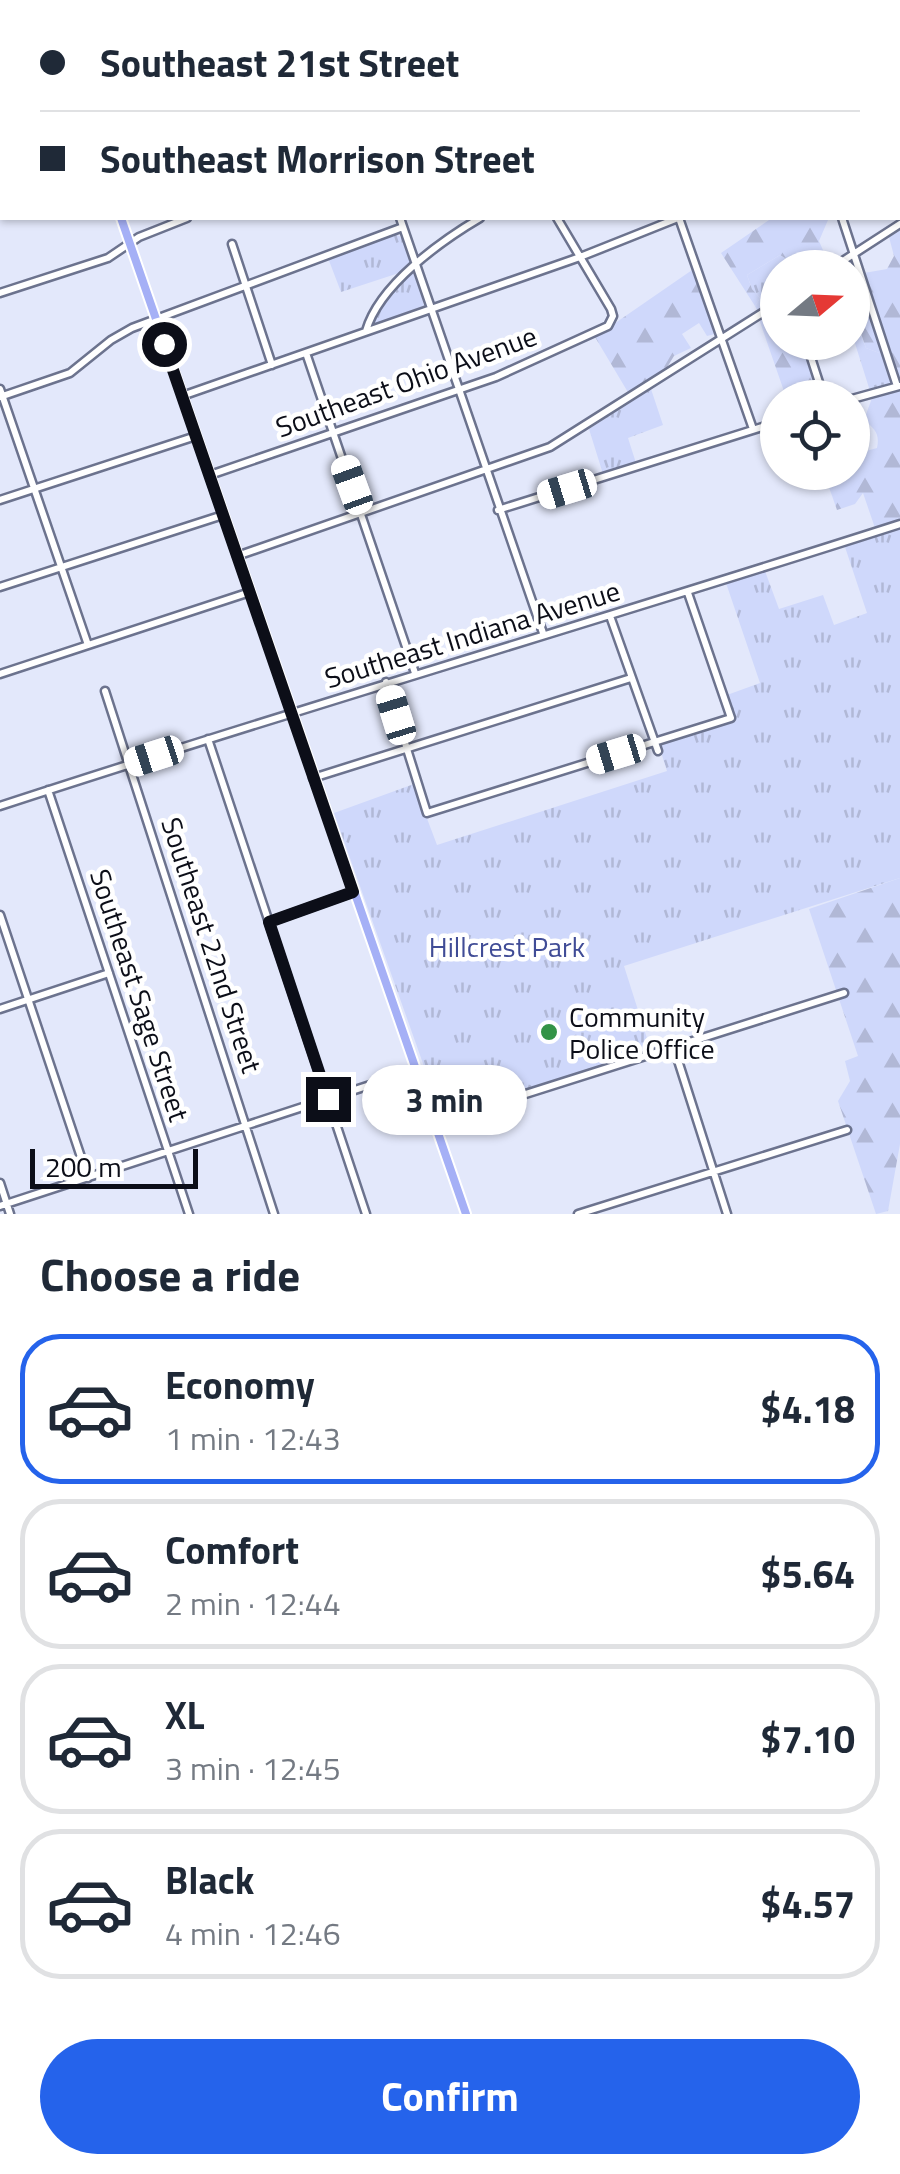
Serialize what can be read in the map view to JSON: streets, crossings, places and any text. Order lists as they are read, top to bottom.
{
  "streets": {
    "street": [
      "Southeast Ohio Avenue",
      "Southeast Indiana Avenue",
      "Southeast 22nd Street",
      "Southeast Sage Street"
    ]
  },
  "crossings": [
    ["Southeast Indiana Avenue", "Southeast 22nd Street"],
    ["Southeast Indiana Avenue", "Southeast Sage Street"]
  ],
  "parks": ["Hillcrest Park"],
  "places": ["Community Police Office"],
  "scale_bar": "200 m",
  "north": "right",
  "page": {
    "banner": ["Southeast 21st Street", "Southeast Morrison Street"],
    "bubble": "3 min",
    "scale": "200 m",
    "heading": "Choose a ride",
    "list": [
      {
        "name": "Economy",
        "note": "1 min · 12:43",
        "value": "$4.18"
      },
      {
        "name": "Comfort",
        "note": "2 min · 12:44",
        "value": "$5.64"
      },
      {
        "name": "XL",
        "note": "3 min · 12:45",
        "value": "$7.10"
      },
      {
        "name": "Black",
        "note": "4 min · 12:46",
        "value": "$4.57"
      }
    ],
    "buttons": "Confirm"
  }
}
